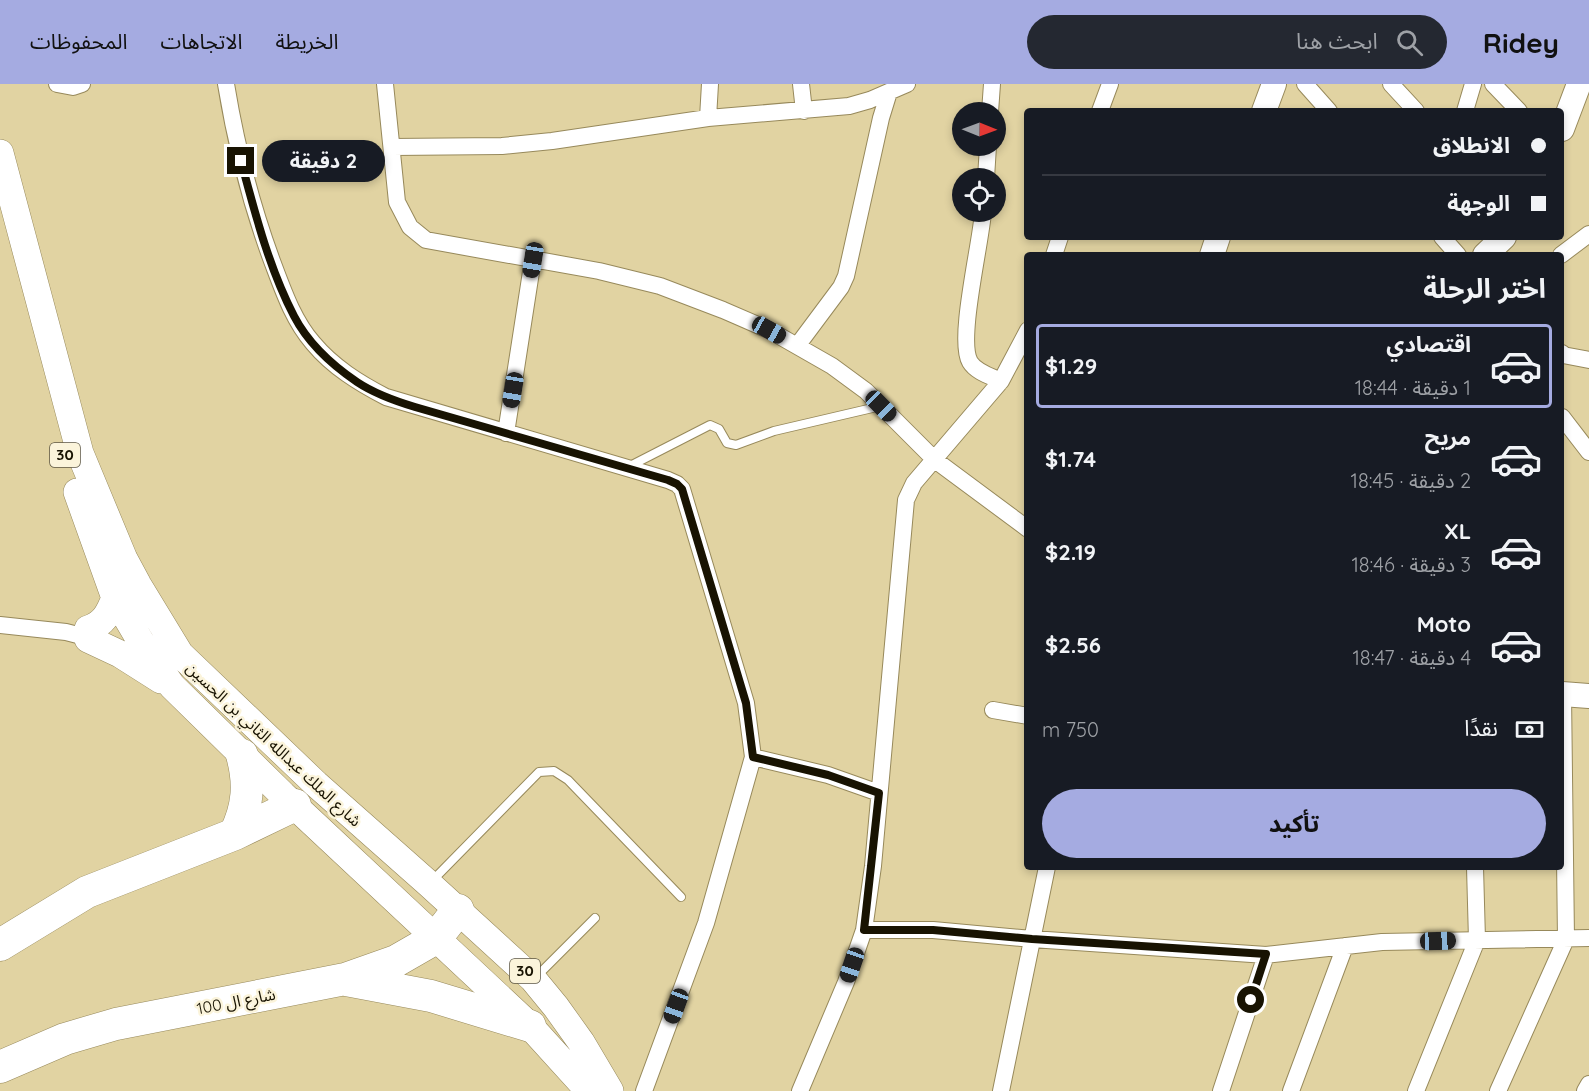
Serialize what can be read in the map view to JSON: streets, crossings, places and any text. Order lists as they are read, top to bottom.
{
  "streets": {
    "highway": ["شارع ال 100"],
    "main road": ["30", "شارع الملك عبدالله الثاني بن الحسين"]
  },
  "crossings": [
    ["شارع الملك عبدالله الثاني بن الحسين", "شارع ال 100"]
  ],
  "north": "right",
  "page": {
    "header": "Ridey",
    "search": "ابحث هنا",
    "nav": ["الخريطة", "الاتجاهات", "المحفوظات"],
    "banner": ["الانطلاق", "الوجهة"],
    "bubble": "2 دقيقة",
    "heading": "اختر الرحلة",
    "list": [
      {
        "name": "اقتصادي",
        "note": "1 دقيقة · 18:44",
        "value": "$1.29"
      },
      {
        "name": "مريح",
        "note": "2 دقيقة · 18:45",
        "value": "$1.74"
      },
      {
        "name": "XL",
        "note": "3 دقيقة · 18:46",
        "value": "$2.19"
      },
      {
        "name": "Moto",
        "note": "4 دقيقة · 18:47",
        "value": "$2.56"
      }
    ],
    "pay": ["نقدًا", "750 m"],
    "buttons": "تأكيد"
  }
}
